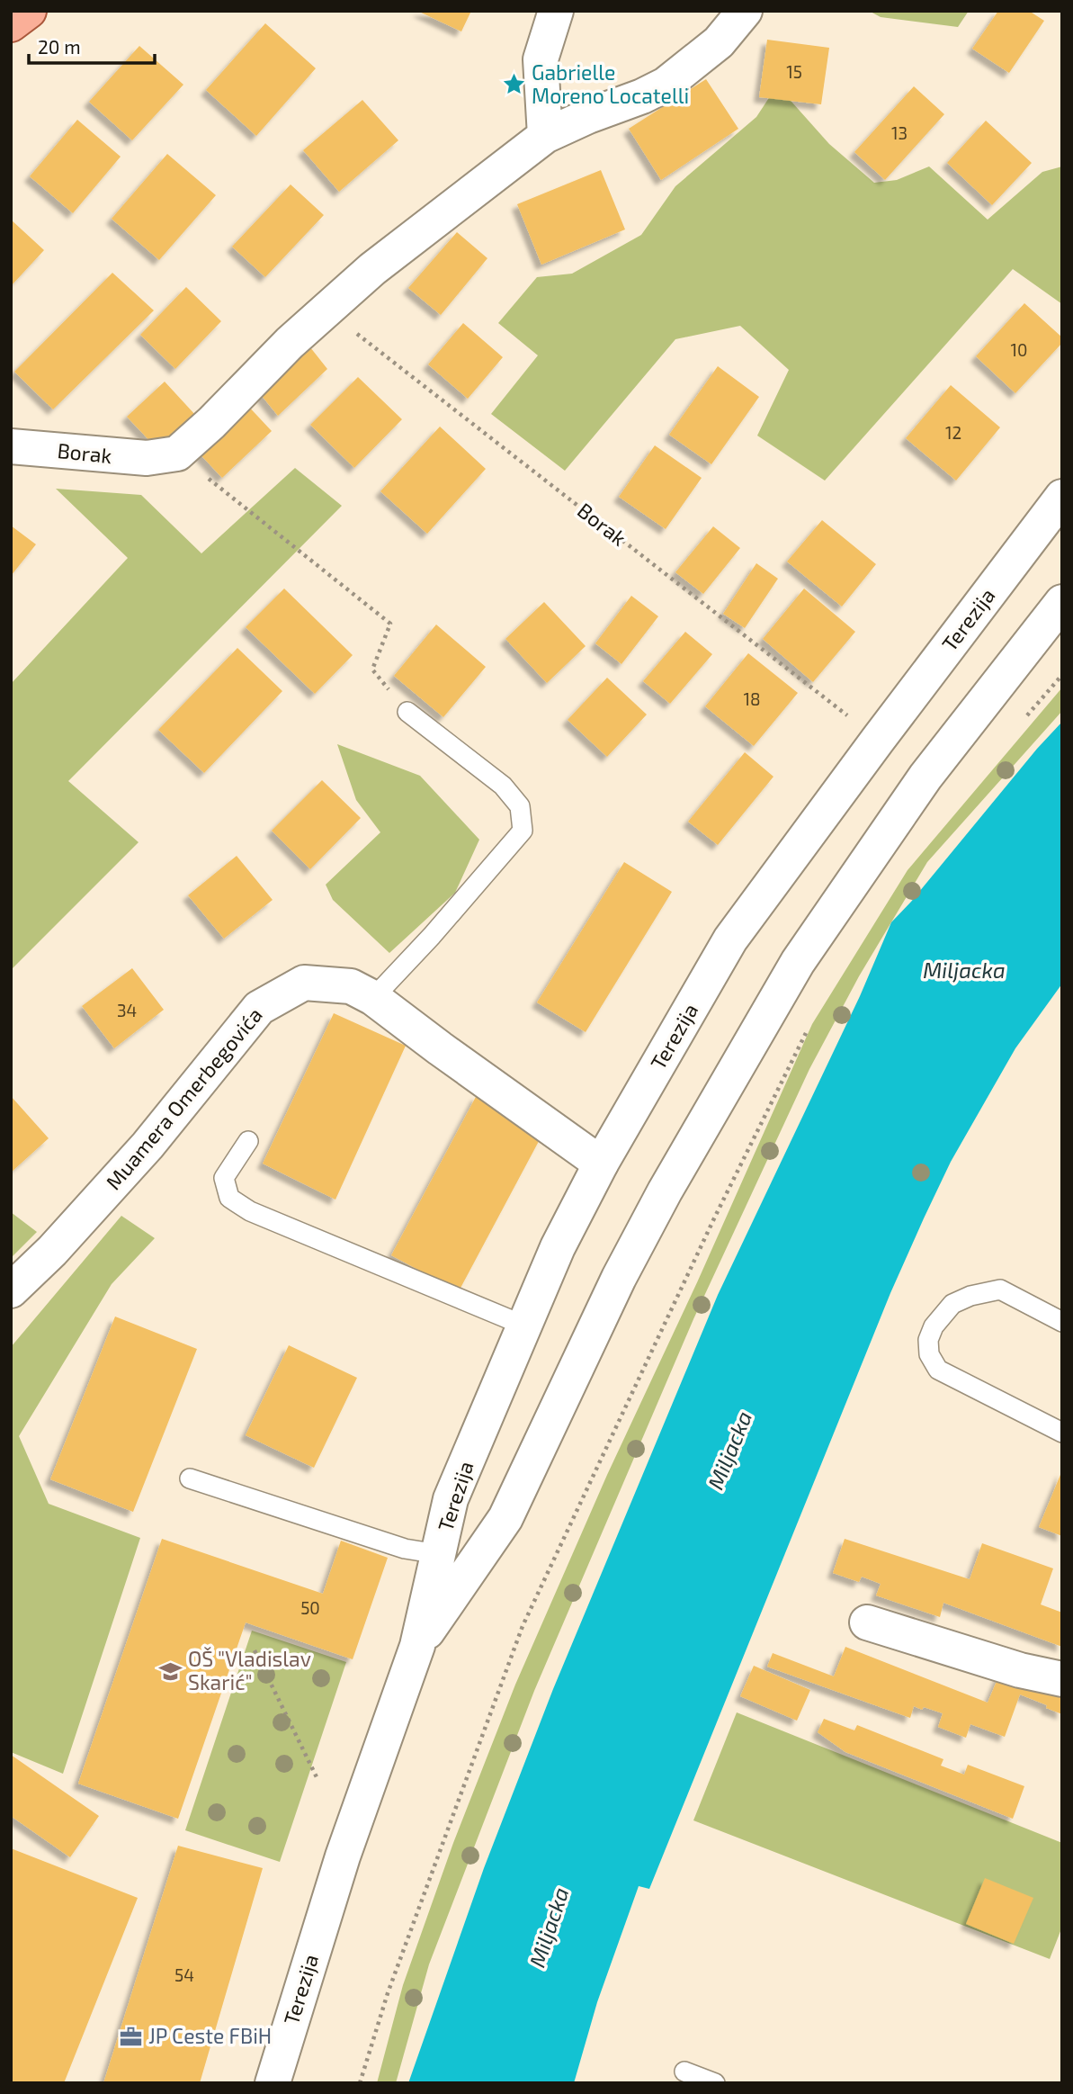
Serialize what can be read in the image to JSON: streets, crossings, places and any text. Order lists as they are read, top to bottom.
{
  "streets": {
    "main road": ["Borak", "Terezija", "Muamera Omerbegovića"]
  },
  "crossings": [
    ["Borak", "Terezija"],
    ["Terezija", "Muamera Omerbegovića"]
  ],
  "water": ["Miljacka"],
  "places": {
    "place": ["Gabrielle Moreno Locatelli"],
    "school or university": ["OŠ \"Vladislav Skarić\""],
    "office": ["JP Ceste FBiH"]
  },
  "house_numbers": [
    "15",
    "13",
    "10",
    "12",
    "18",
    "34",
    "50",
    "54"
  ],
  "scale_bar": "20 m"
}
